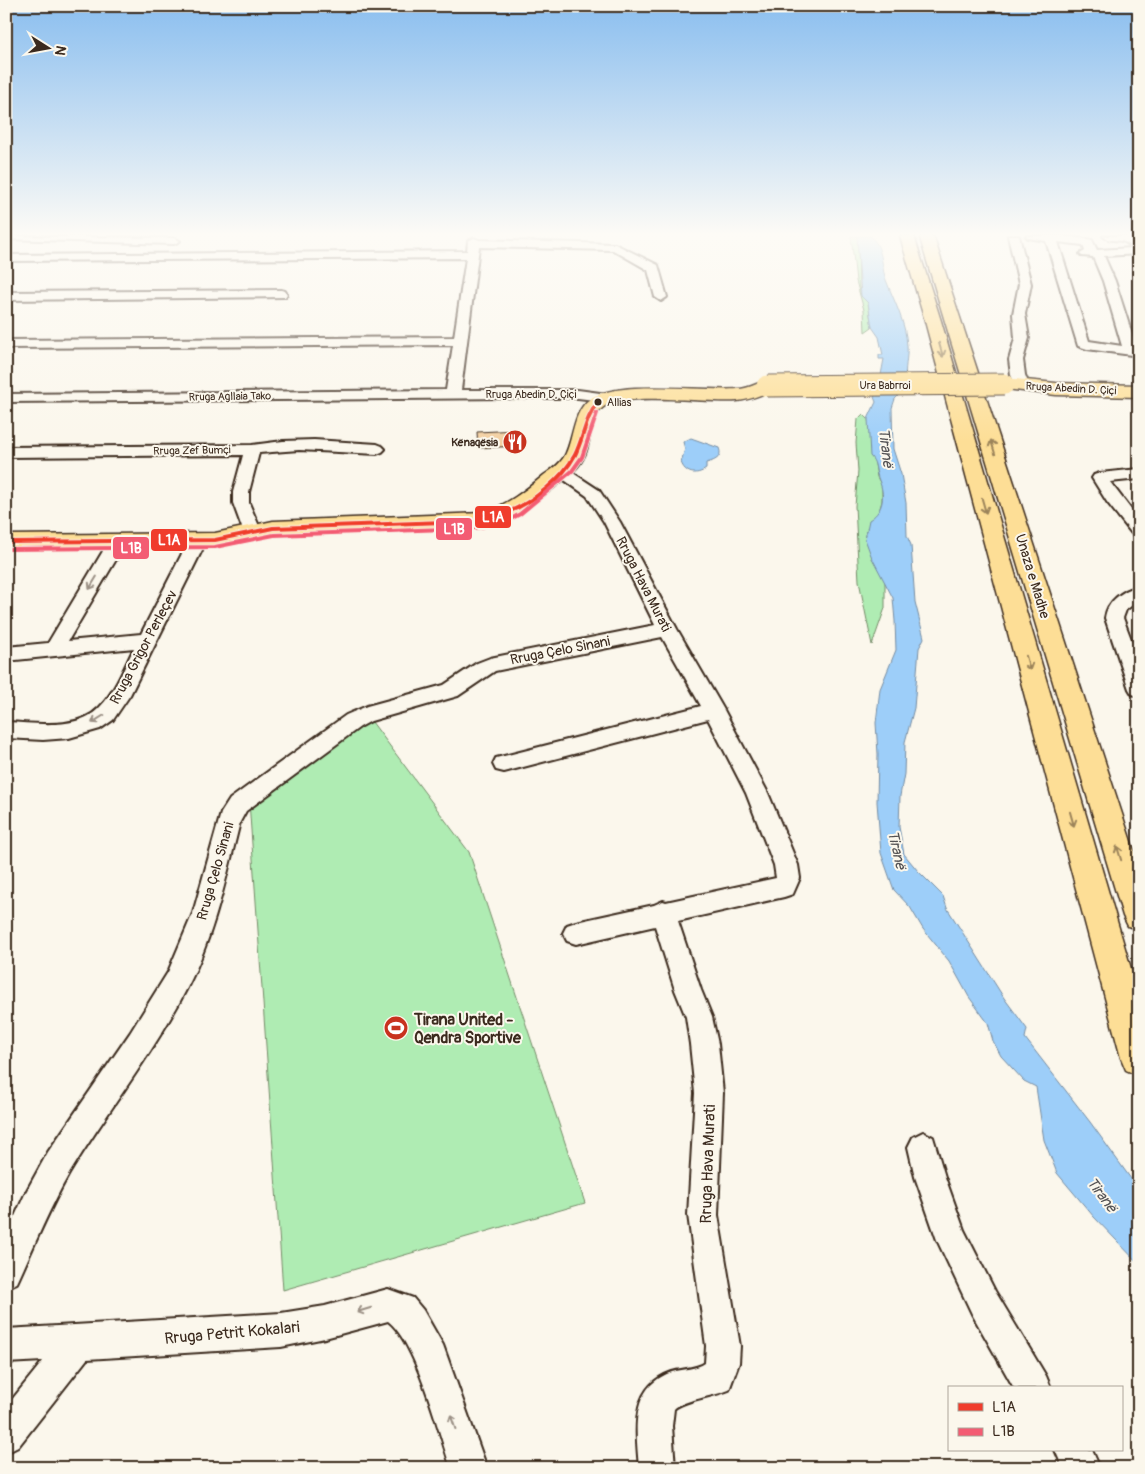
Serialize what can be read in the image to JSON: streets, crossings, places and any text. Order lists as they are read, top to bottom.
{
  "streets": {
    "main road": ["Ura Babrroi", "Rruga Abedin D. Çiçi", "Unaza e Madhe"],
    "street": [
      "Rruga Agllaia Tako",
      "Rruga Zef Bumçi",
      "Rruga Hava Murati",
      "Rruga Grigor Perleçev",
      "Rruga Çelo Sinani",
      "Rruga Petrit Kokalari"
    ]
  },
  "crossings": [
    ["Ura Babrroi", "Rruga Abedin D. Çiçi"],
    ["Rruga Abedin D. Çiçi", "Rruga Agllaia Tako"],
    ["Rruga Hava Murati", "Rruga Çelo Sinani"]
  ],
  "one_way": ["Rruga Grigor Perleçev", "Rruga Petrit Kokalari"],
  "water": ["Tiranë"],
  "places": {
    "other": ["Allias"],
    "restaurant": ["Kënaqësia"],
    "sports": ["Tirana United - Qendra Sportive"]
  },
  "lines": ["transit line L1A", "transit line L1B"],
  "legend": ["L1A", "L1B"],
  "north": "right"
}
